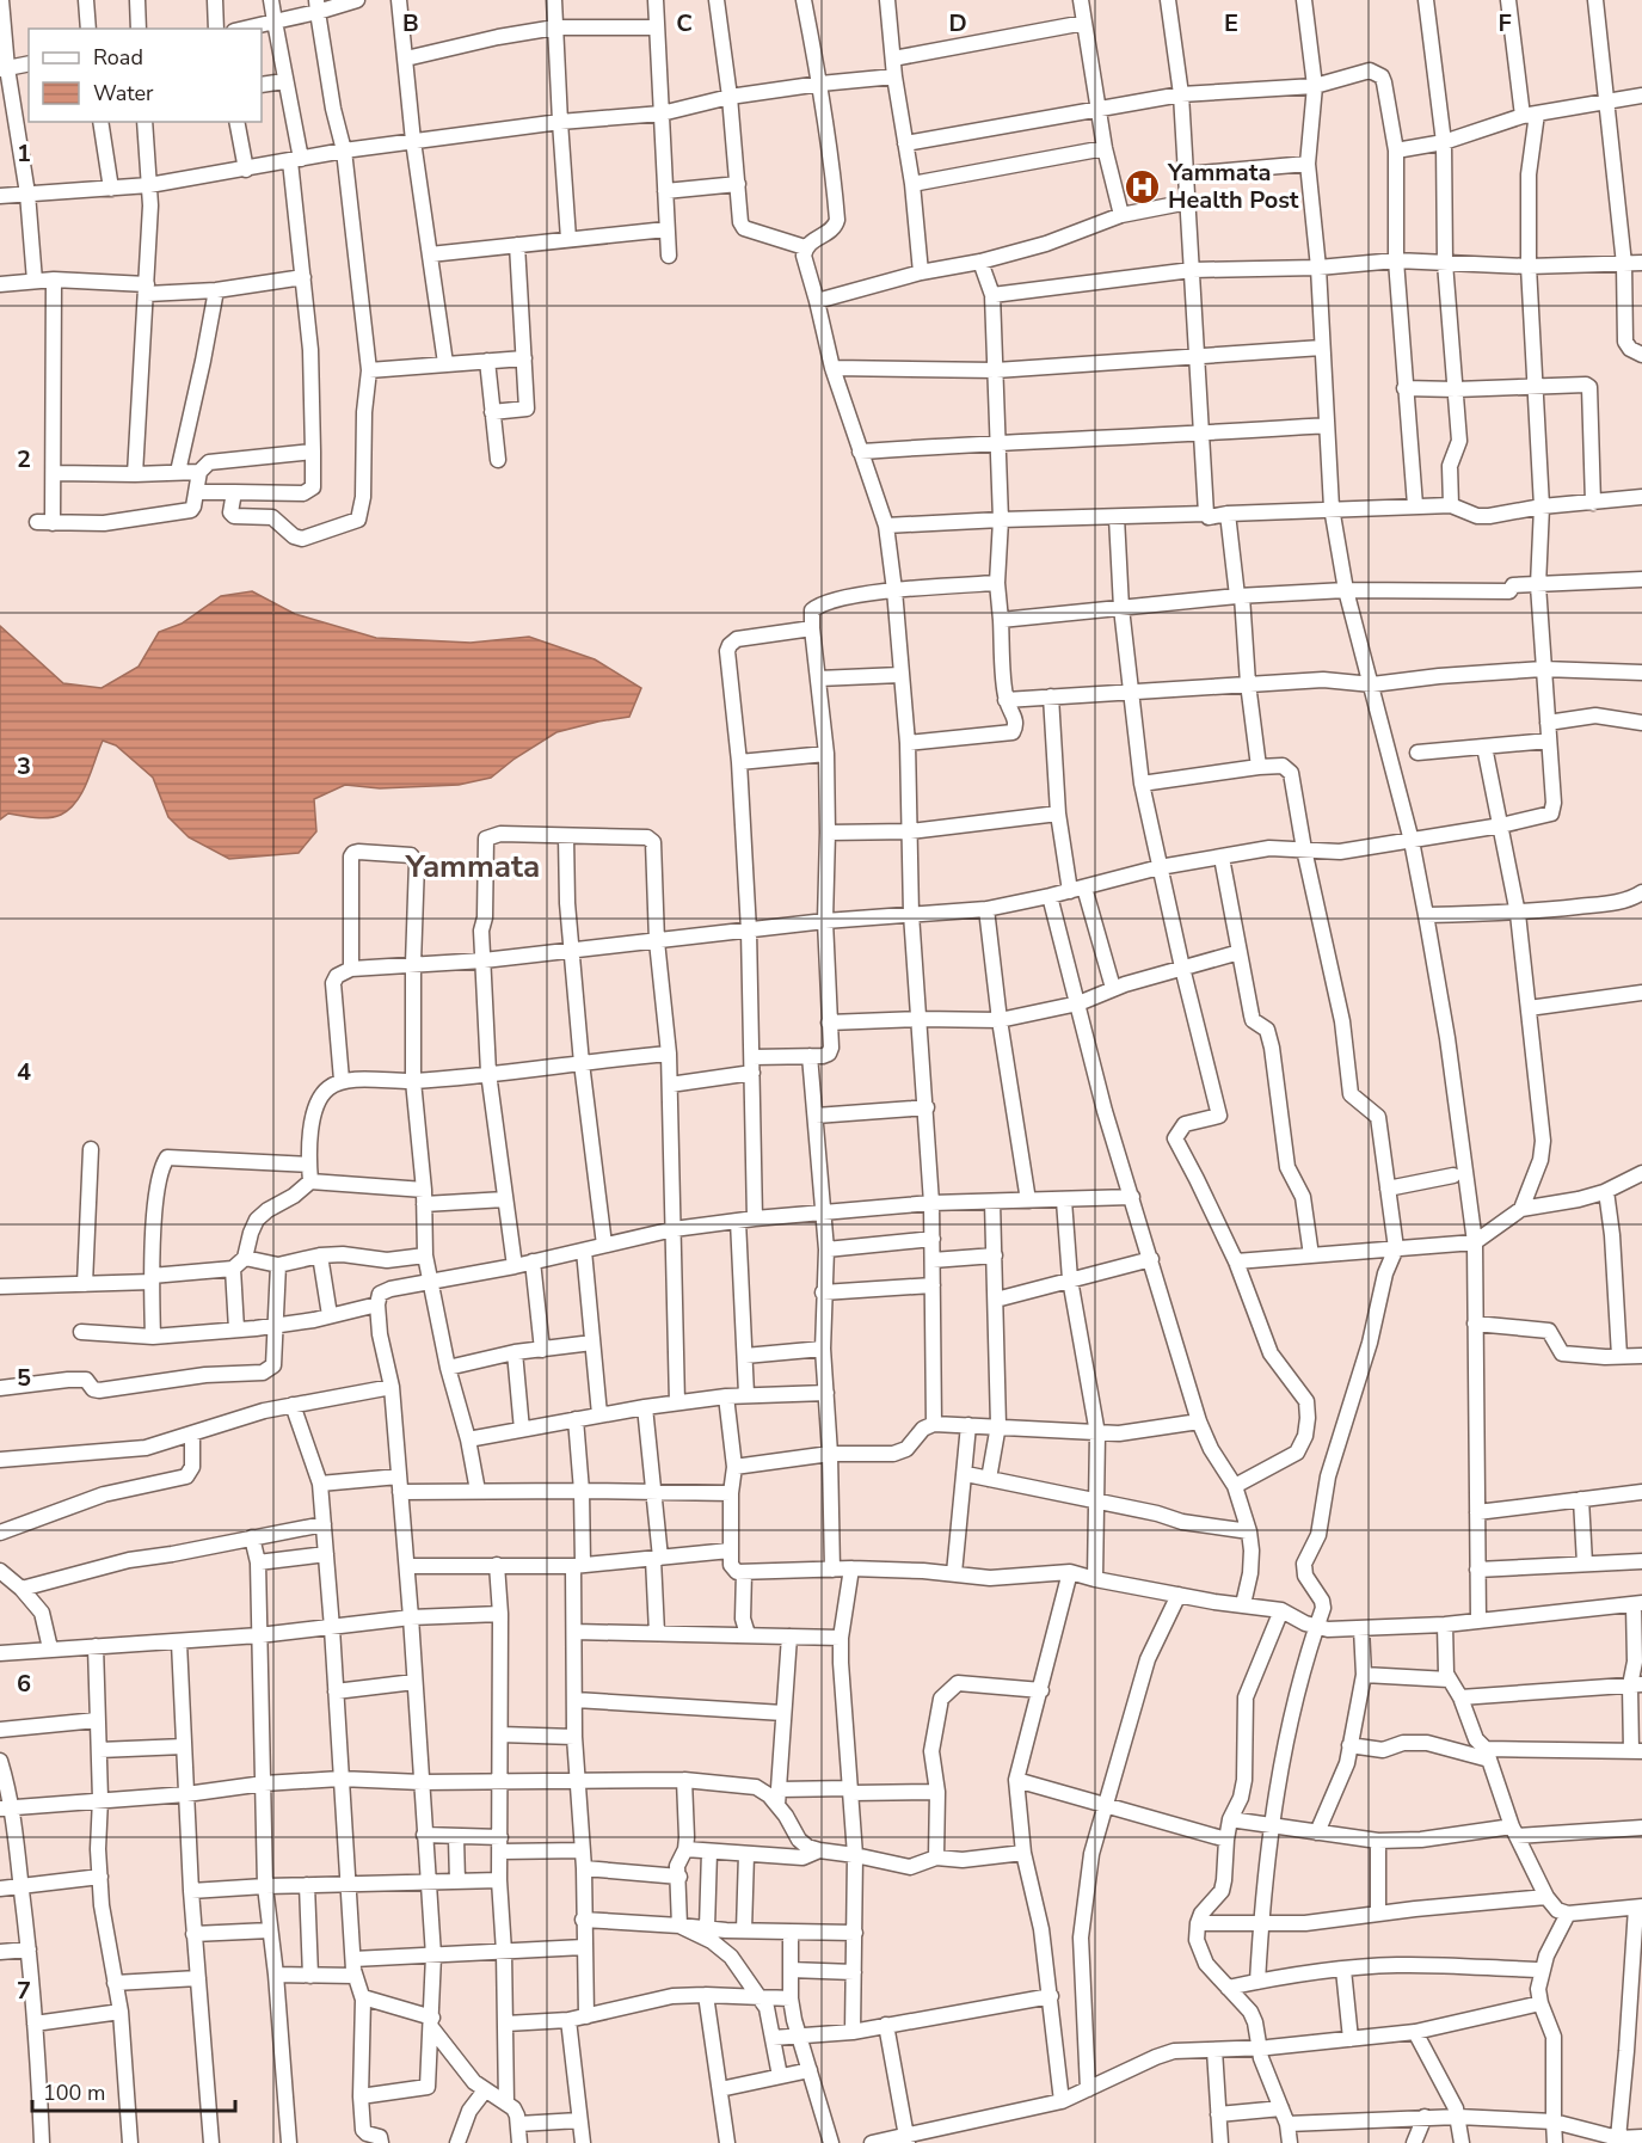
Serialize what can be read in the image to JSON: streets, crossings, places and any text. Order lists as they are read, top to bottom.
{
  "districts": ["Yammata"],
  "places": {
    "hospital": ["Yammata Health Post"]
  },
  "legend": ["Road", "Water"],
  "scale_bar": "100 m",
  "grid": {
    "columns": [
      "B",
      "C",
      "D",
      "E",
      "F"
    ],
    "rows": [
      "1",
      "2",
      "3",
      "4",
      "5",
      "6",
      "7"
    ]
  }
}
